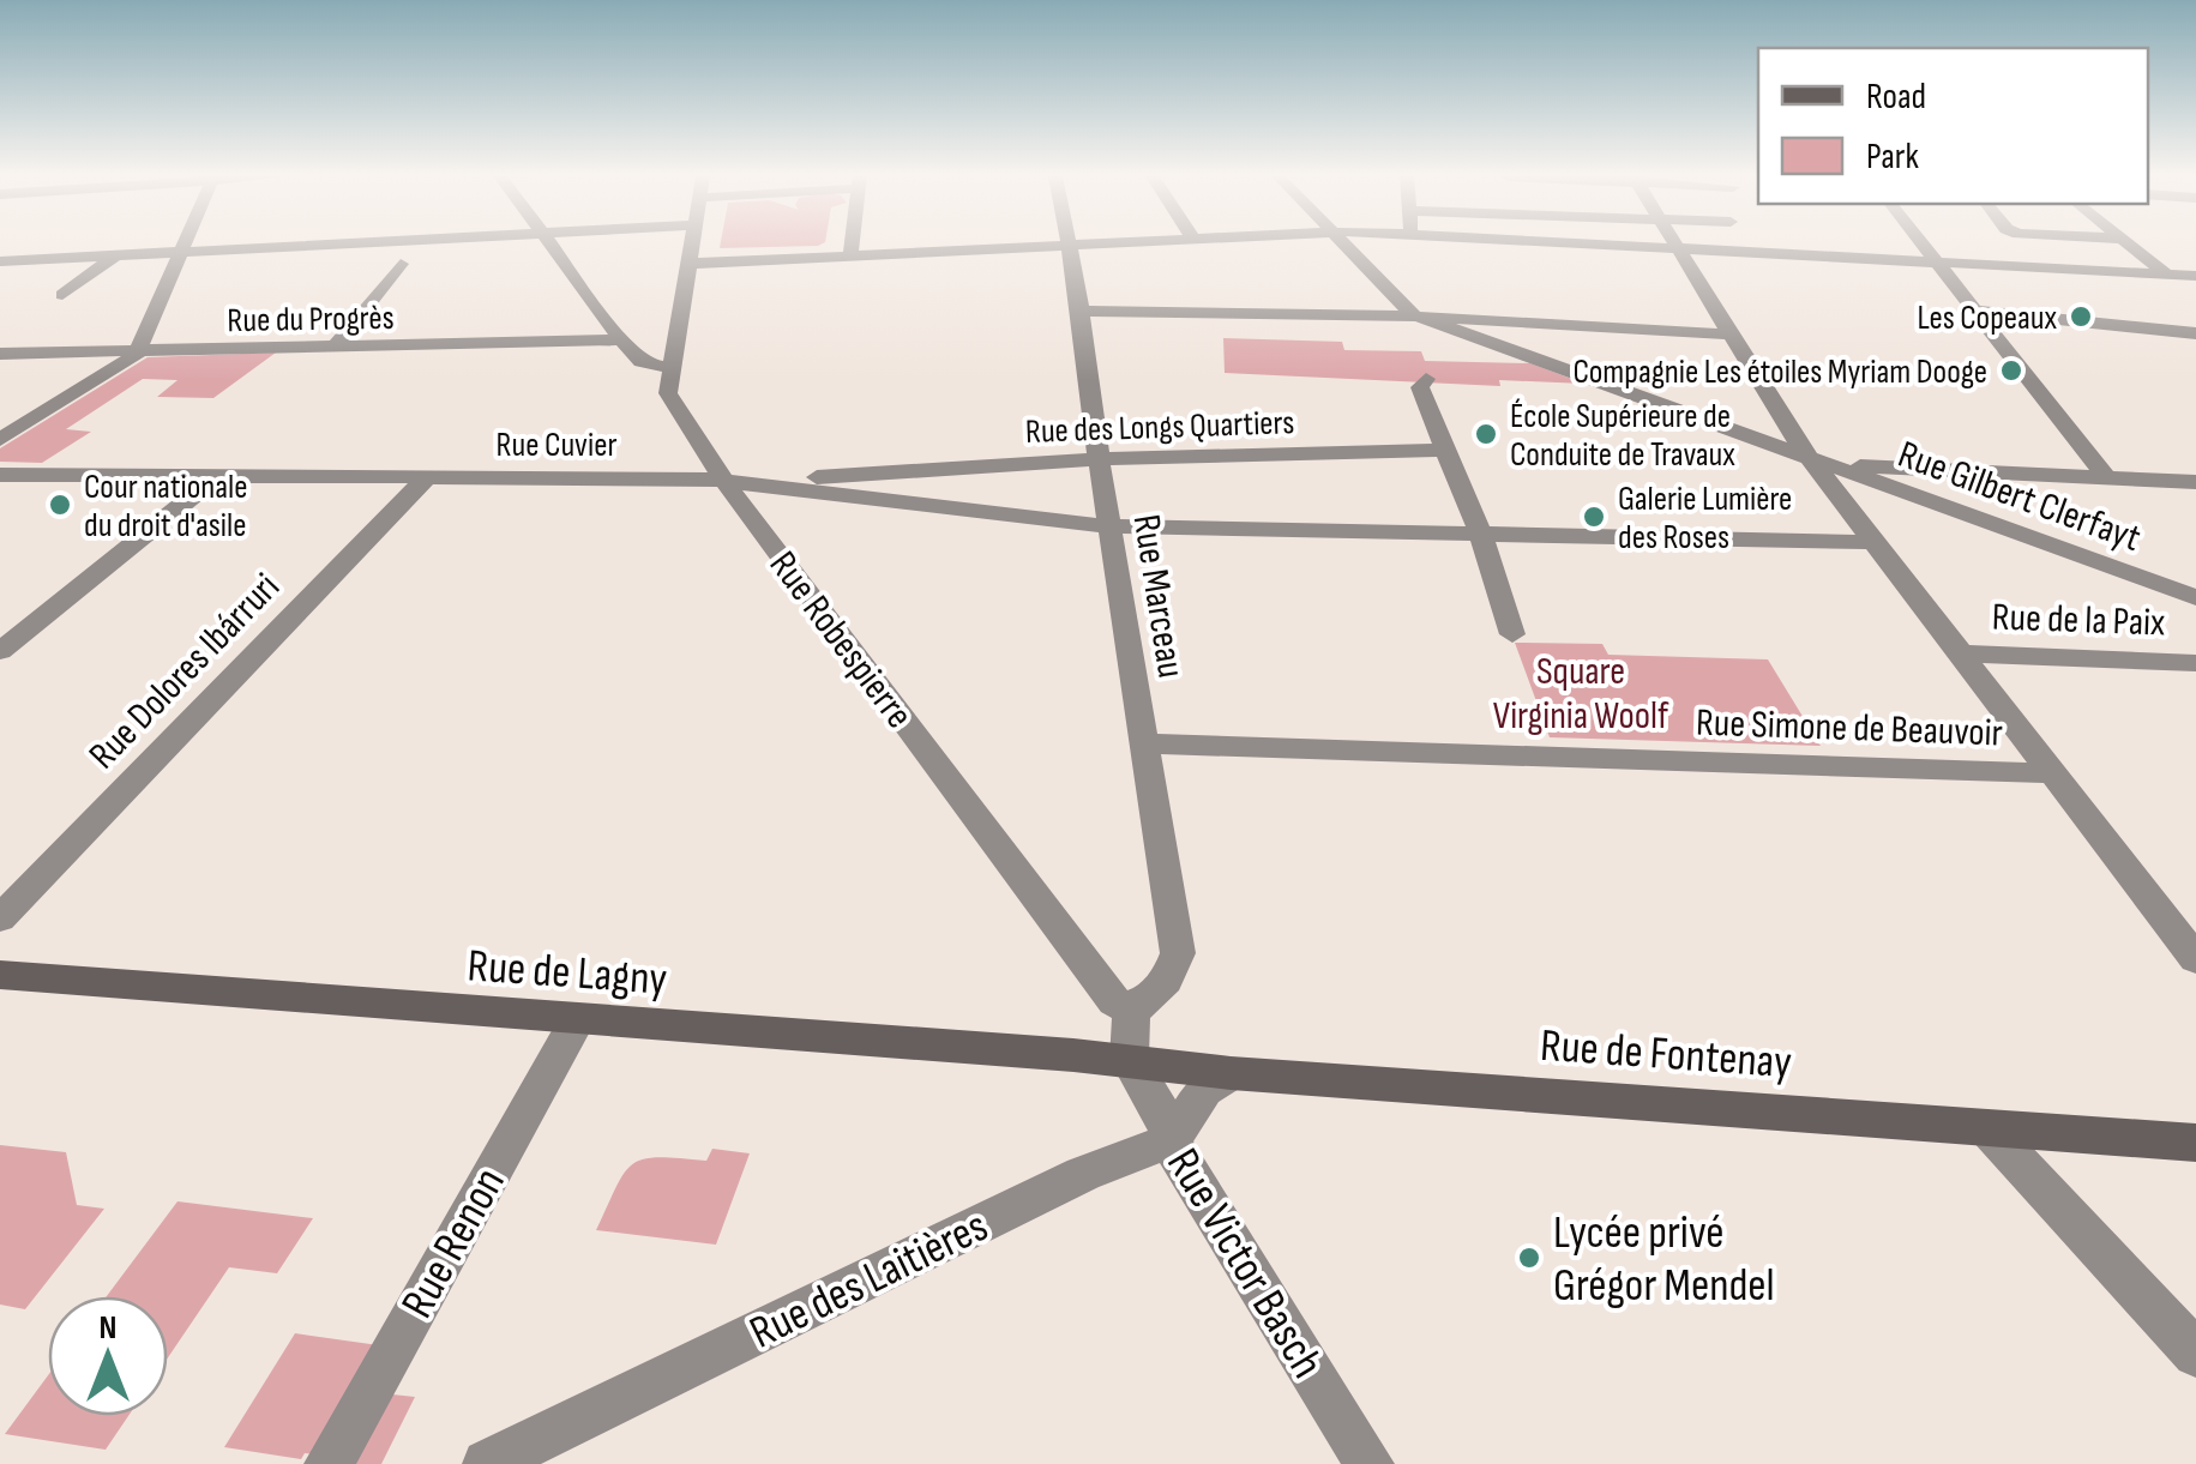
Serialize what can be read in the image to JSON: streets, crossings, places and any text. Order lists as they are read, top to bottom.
{
  "streets": {
    "main road": ["Rue de Lagny", "Rue de Fontenay"],
    "street": [
      "Rue du Progrès",
      "Rue des Longs Quartiers",
      "Rue Cuvier",
      "Rue Gilbert Clerfayt",
      "Rue Marceau",
      "Rue de la Paix",
      "Rue Robespierre",
      "Rue Dolores Ibárruri",
      "Rue Simone de Beauvoir",
      "Rue Renon",
      "Rue Victor Basch",
      "Rue des Laitières"
    ]
  },
  "crossings": [
    ["Rue des Longs Quartiers", "Rue Cuvier"],
    ["Rue des Longs Quartiers", "Rue Marceau"],
    ["Rue Cuvier", "Rue Marceau"],
    ["Rue Cuvier", "Rue Robespierre"],
    ["Rue Cuvier", "Rue Dolores Ibárruri"],
    ["Rue Marceau", "Rue Robespierre"],
    ["Rue Marceau", "Rue Simone de Beauvoir"],
    ["Rue de Lagny", "Rue de Fontenay"],
    ["Rue de Lagny", "Rue Renon"],
    ["Rue de Lagny", "Rue Victor Basch"],
    ["Rue de Fontenay", "Rue Victor Basch"],
    ["Rue Victor Basch", "Rue des Laitières"]
  ],
  "parks": ["Square Virginia Woolf"],
  "places": [
    "Les Copeaux",
    "Compagnie Les étoiles Myriam Dooge",
    "École Supérieure de Conduite de Travaux",
    "Cour nationale du droit d'asile",
    "Galerie Lumière des Roses",
    "Lycée privé Grégor Mendel"
  ],
  "legend": ["Road", "Park"],
  "north": "top"
}
